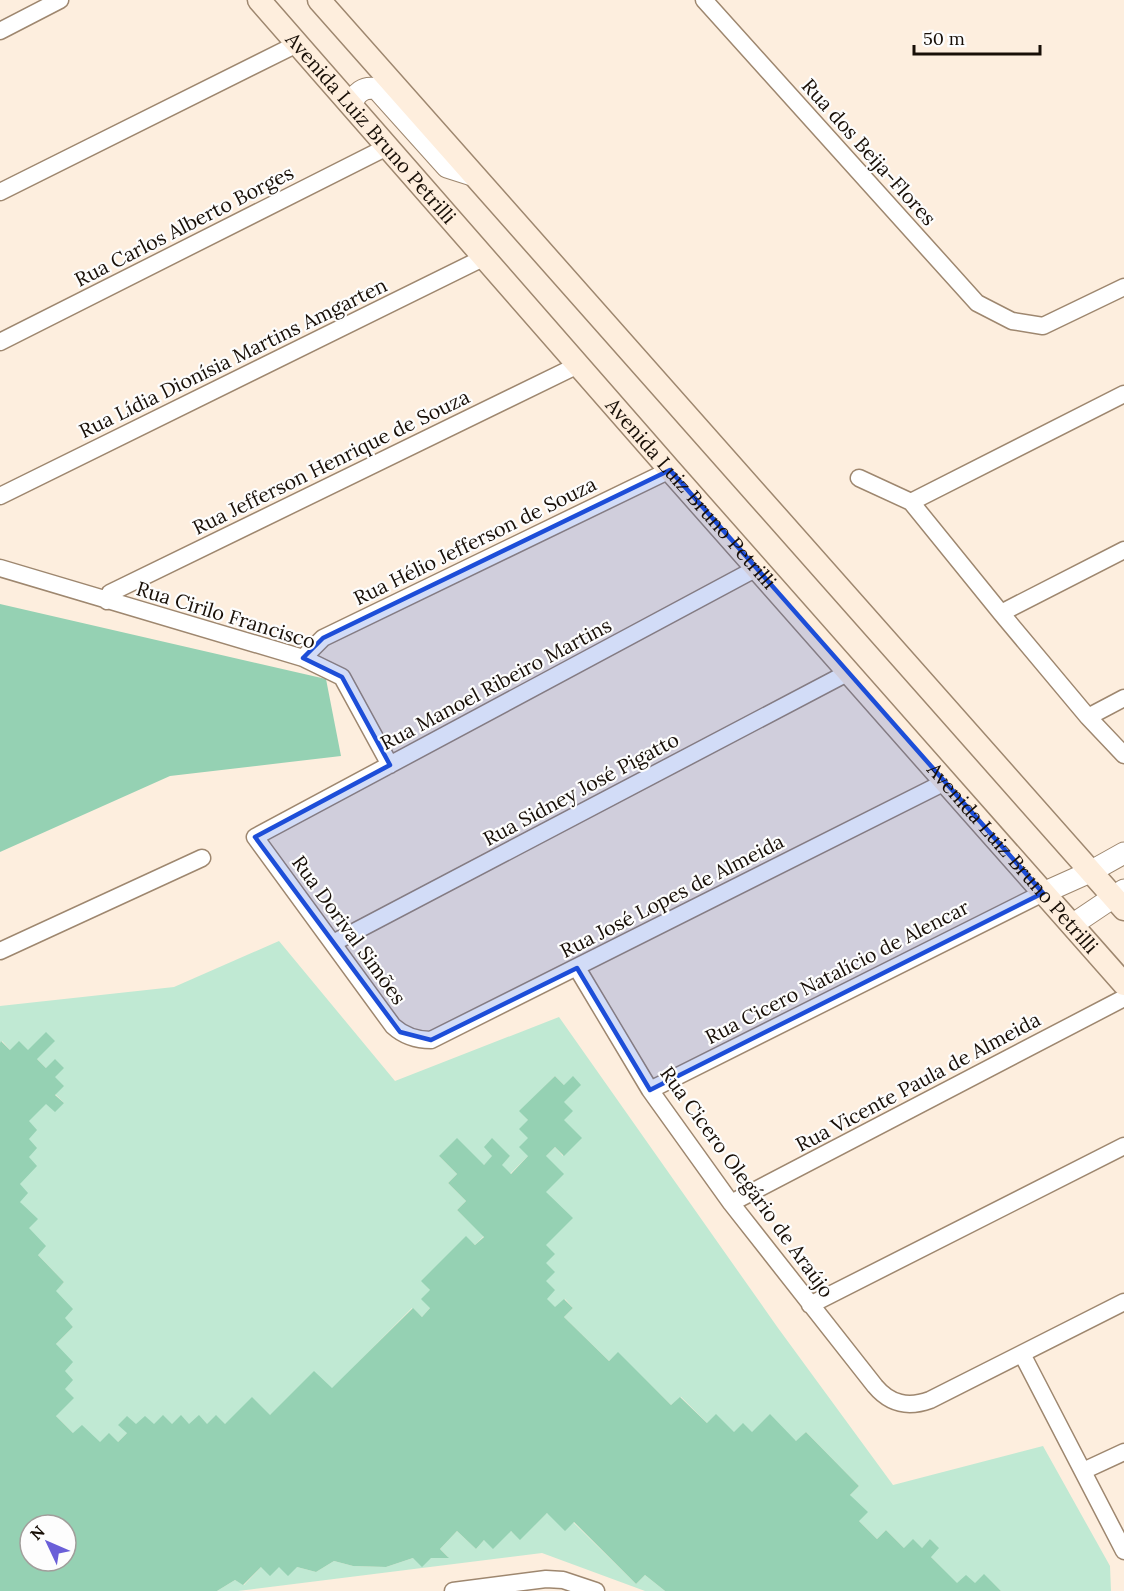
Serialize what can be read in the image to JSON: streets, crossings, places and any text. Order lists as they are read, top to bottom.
{
  "streets": {
    "main road": ["Avenida Luiz Bruno Petrilli"],
    "street": [
      "Rua dos Beija-Flores",
      "Rua Carlos Alberto Borges",
      "Rua Lídia Dionísia Martins Amgarten",
      "Rua Jefferson Henrique de Souza",
      "Rua Hélio Jefferson de Souza",
      "Rua Cirilo Francisco",
      "Rua Manoel Ribeiro Martins",
      "Rua Sidney José Pigatto",
      "Rua José Lopes de Almeida",
      "Rua Dorival Simões",
      "Rua Cicero Natalício de Alencar",
      "Rua Vicente Paula de Almeida",
      "Rua Cicero Olegário de Araújo"
    ]
  },
  "crossings": [
    ["Avenida Luiz Bruno Petrilli", "Rua Carlos Alberto Borges"],
    ["Avenida Luiz Bruno Petrilli", "Rua Lídia Dionísia Martins Amgarten"],
    ["Avenida Luiz Bruno Petrilli", "Rua Jefferson Henrique de Souza"],
    ["Avenida Luiz Bruno Petrilli", "Rua Hélio Jefferson de Souza"],
    ["Avenida Luiz Bruno Petrilli", "Rua Manoel Ribeiro Martins"],
    ["Avenida Luiz Bruno Petrilli", "Rua Sidney José Pigatto"],
    ["Avenida Luiz Bruno Petrilli", "Rua José Lopes de Almeida"],
    ["Avenida Luiz Bruno Petrilli", "Rua Cicero Natalício de Alencar"],
    ["Rua Jefferson Henrique de Souza", "Rua Cirilo Francisco"],
    ["Rua Hélio Jefferson de Souza", "Rua Cirilo Francisco"],
    ["Rua Cirilo Francisco", "Rua Manoel Ribeiro Martins"],
    ["Rua Manoel Ribeiro Martins", "Rua Dorival Simões"],
    ["Rua Sidney José Pigatto", "Rua Dorival Simões"],
    ["Rua José Lopes de Almeida", "Rua Dorival Simões"],
    ["Rua José Lopes de Almeida", "Rua Cicero Olegário de Araújo"],
    ["Rua Cicero Natalício de Alencar", "Rua Cicero Olegário de Araújo"],
    ["Rua Vicente Paula de Almeida", "Rua Cicero Olegário de Araújo"]
  ],
  "scale_bar": "50 m",
  "north": "top left"
}
